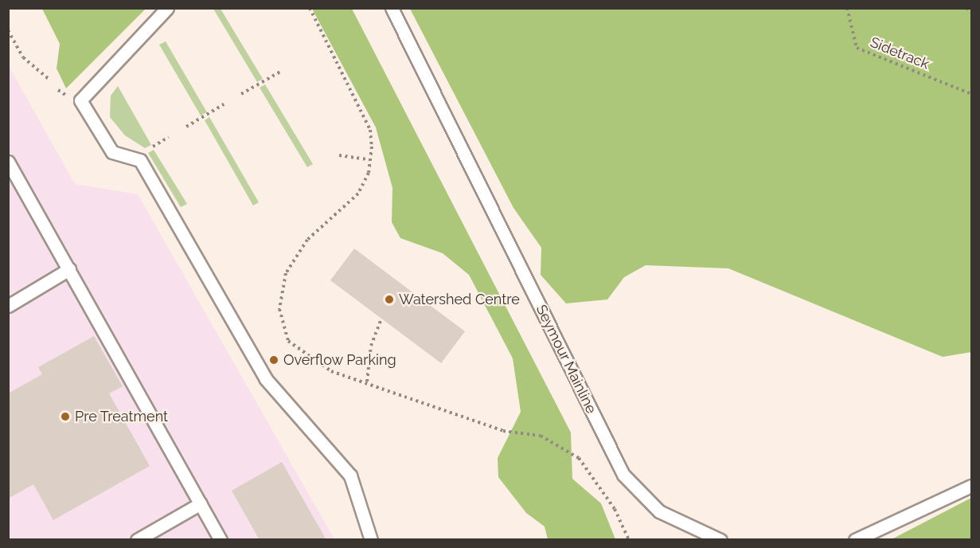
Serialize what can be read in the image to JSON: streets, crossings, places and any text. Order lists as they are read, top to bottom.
{
  "streets": {
    "lane": ["Seymour Mainline"],
    "path": ["Sidetrack"]
  },
  "places": ["Watershed Centre", "Overflow Parking", "Pre Treatment"]
}
